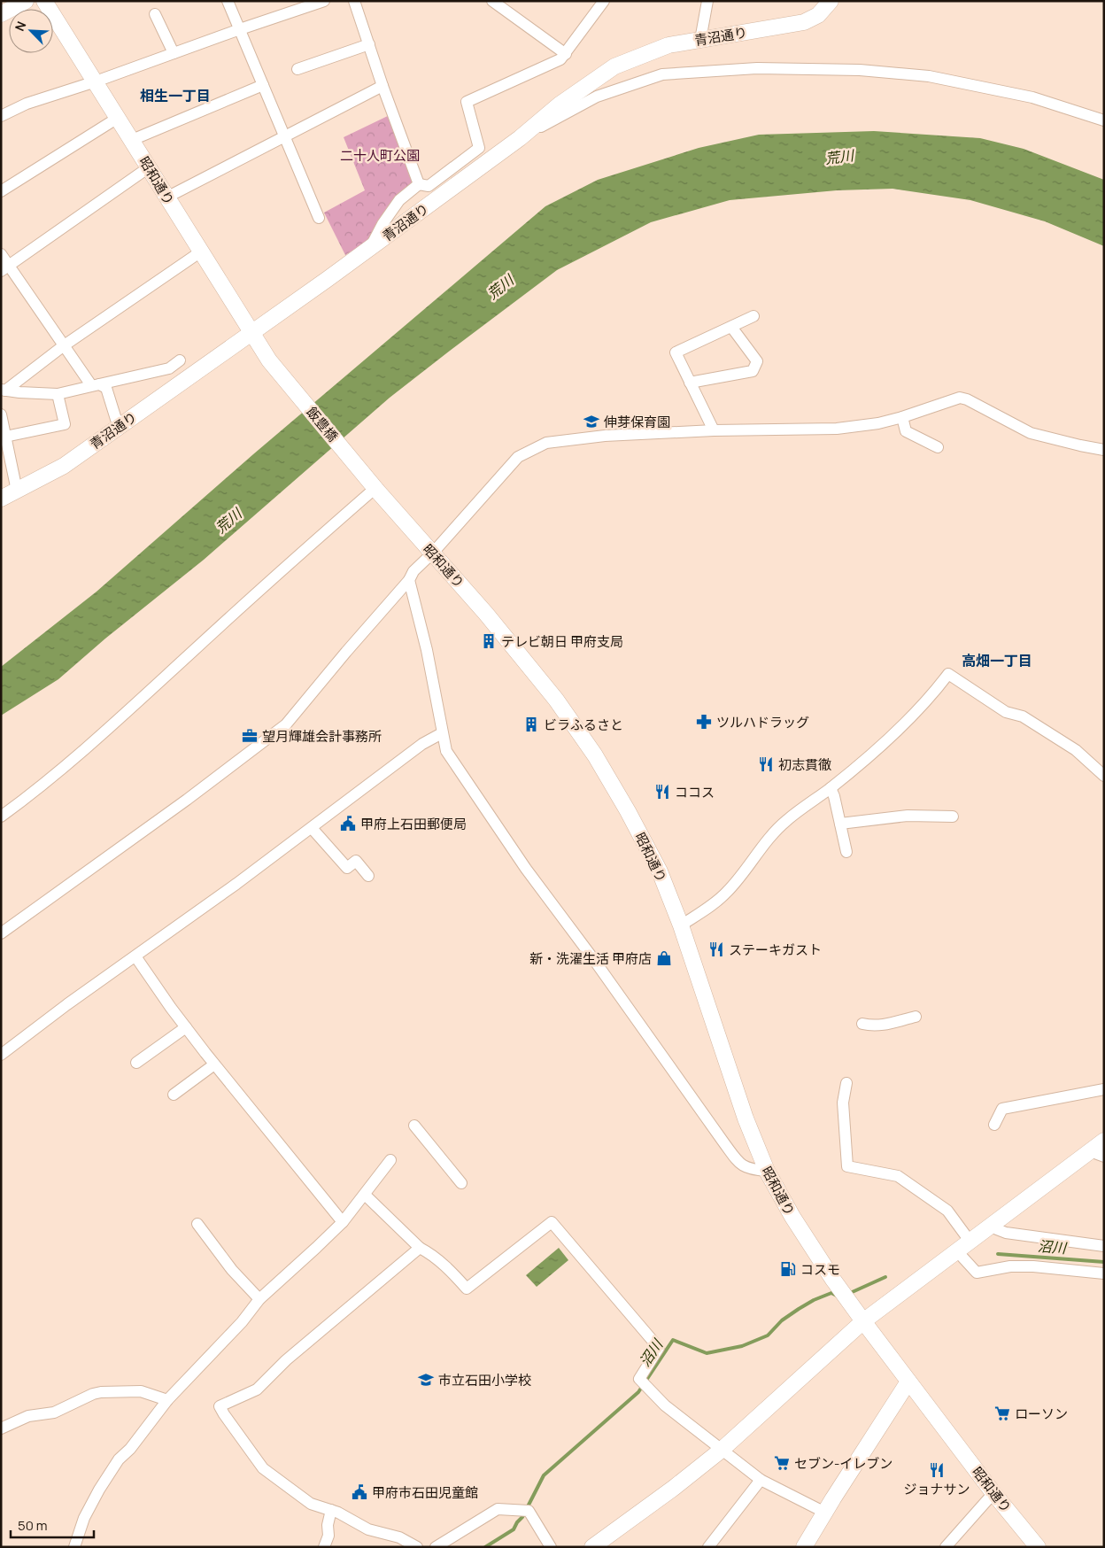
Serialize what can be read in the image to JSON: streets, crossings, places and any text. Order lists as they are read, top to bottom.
{
  "streets": {
    "street": ["青沼通り", "昭和通り", "飯豊橋"]
  },
  "crossings": [
    ["青沼通り", "昭和通り"],
    ["昭和通り", "飯豊橋"]
  ],
  "districts": ["相生一丁目", "高畑一丁目"],
  "water": ["荒川", "沼川"],
  "parks": ["二十人町公園"],
  "places": {
    "school or university": ["伸芽保育園", "市立石田小学校"],
    "building": ["テレビ朝日 甲府支局", "ビラふるさと"],
    "pharmacy": ["ツルハドラッグ"],
    "office": ["望月輝雄会計事務所"],
    "restaurant": [
      "初志貫徹",
      "ココス",
      "ステーキガスト",
      "ジョナサン"
    ],
    "public building": ["甲府上石田郵便局", "甲府市石田児童館"],
    "shop": ["新・洗濯生活 甲府店"],
    "fuel station": ["コスモ"],
    "supermarket": ["ローソン", "セブン-イレブン"]
  },
  "scale_bar": "50 m",
  "north": "top left"
}
